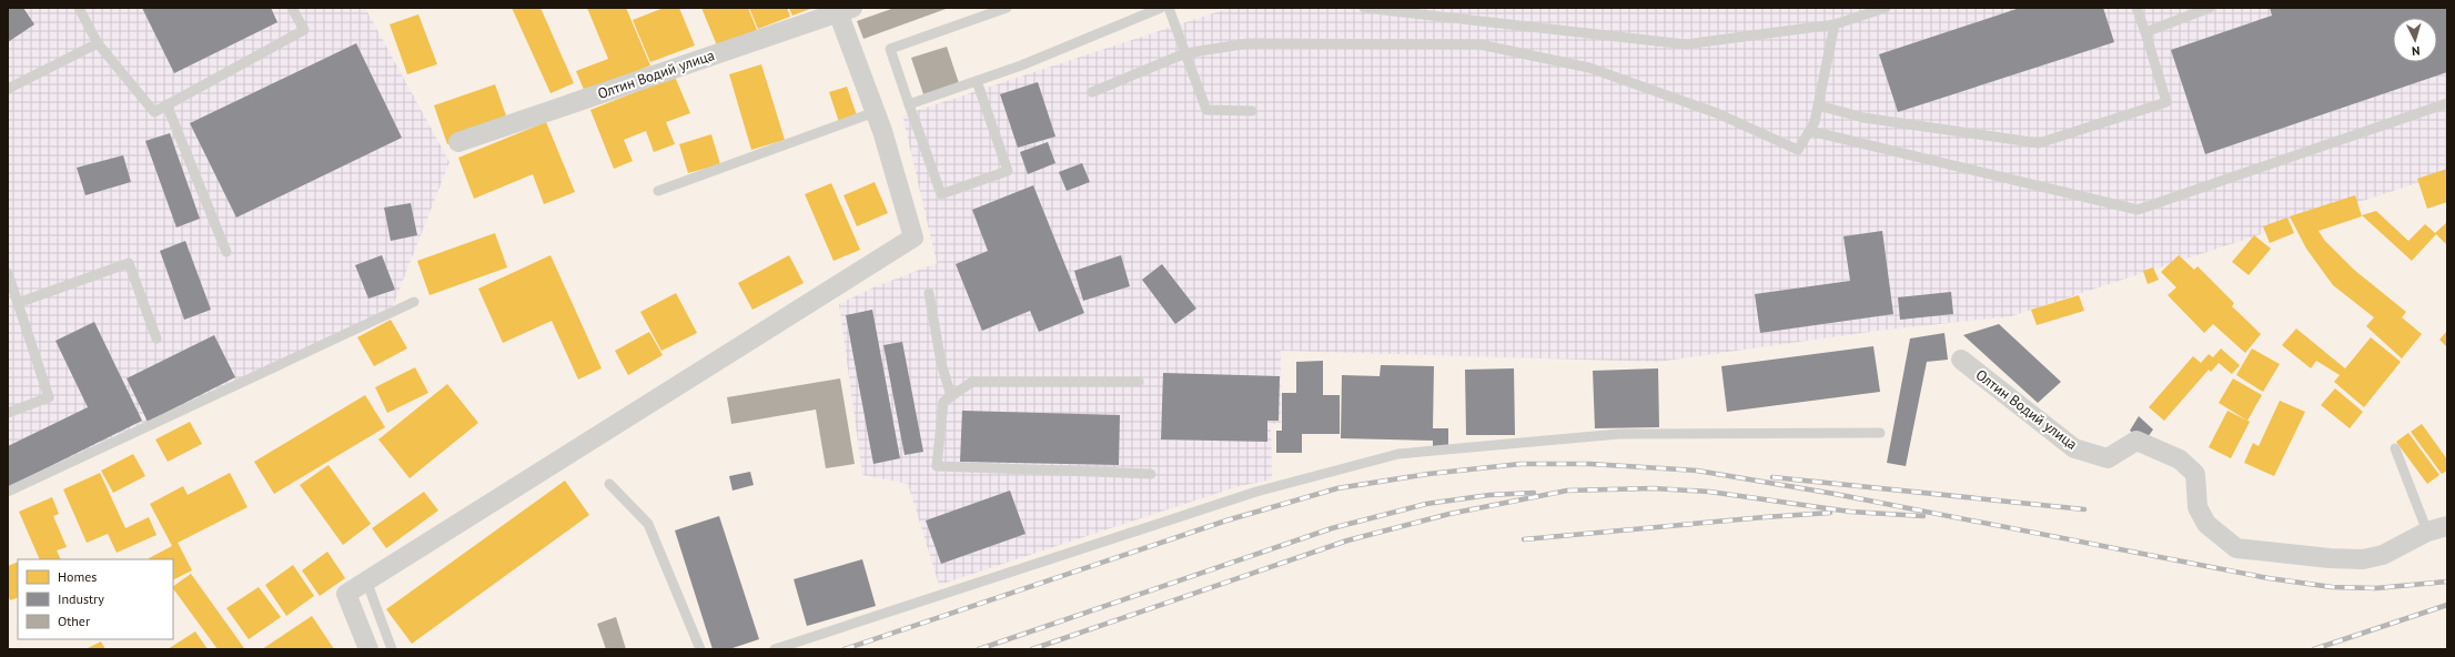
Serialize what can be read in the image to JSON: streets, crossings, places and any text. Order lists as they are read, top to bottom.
{
  "streets": {
    "street": ["Олтин Водий улица"]
  },
  "legend": ["Homes", "Industry", "Other"],
  "north": "bottom"
}
